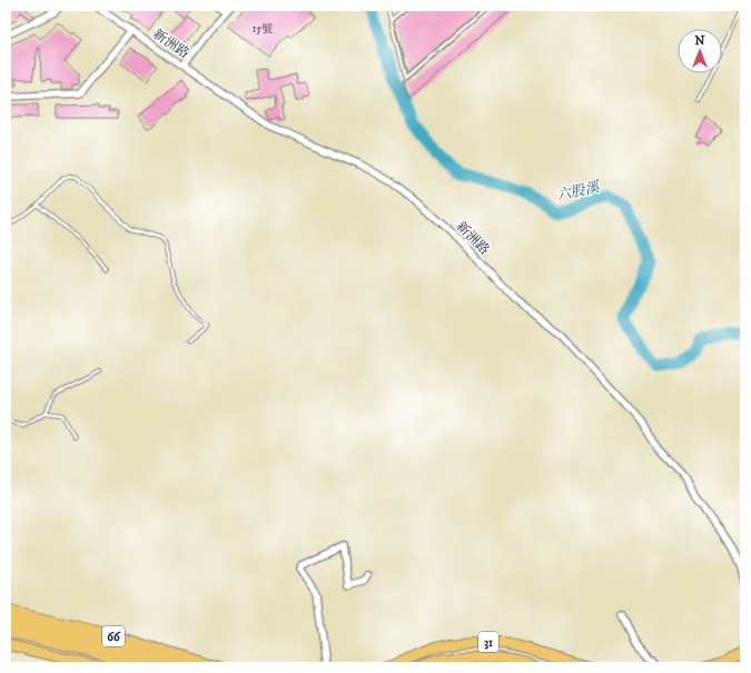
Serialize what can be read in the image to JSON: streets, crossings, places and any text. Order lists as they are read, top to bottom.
{
  "streets": {
    "highway": ["66"],
    "main road": ["31"],
    "street": ["新洲路"]
  },
  "water": ["六股溪"],
  "house_numbers": ["15號"],
  "north": "top"
}
